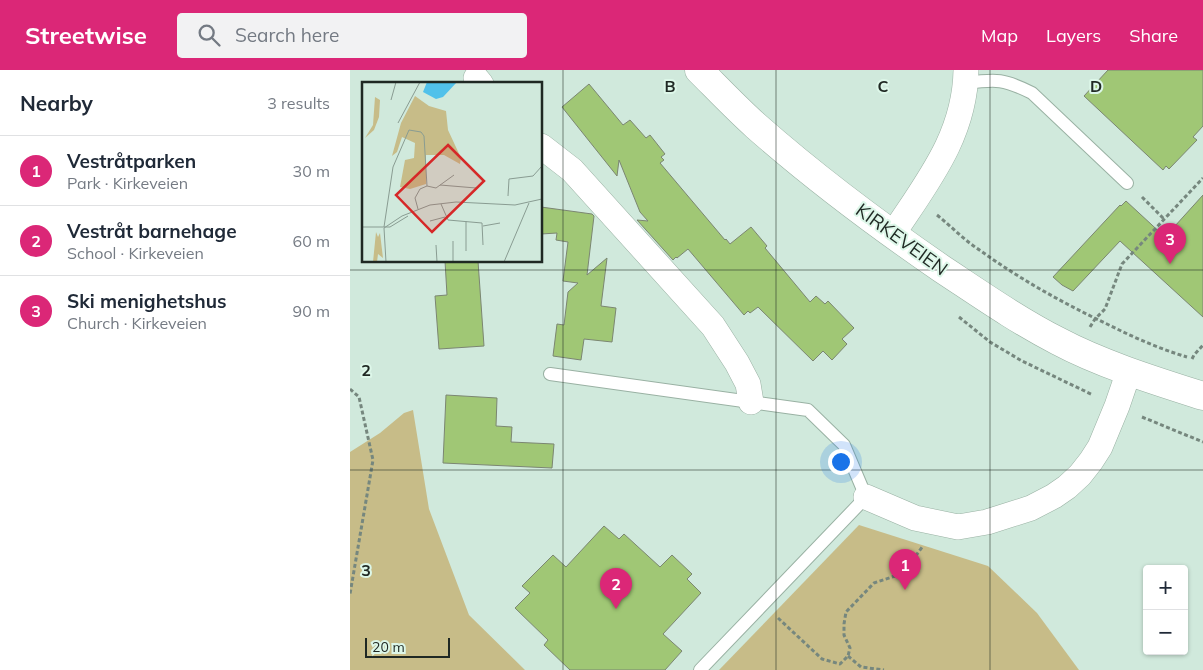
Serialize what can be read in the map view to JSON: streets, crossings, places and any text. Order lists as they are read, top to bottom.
{
  "streets": {
    "main road": ["KIRKEVEIEN"]
  },
  "scale_bar": "20 m",
  "page": {
    "header": "Streetwise",
    "search": "Search here",
    "nav": ["Map", "Layers", "Share"],
    "heading": ["Nearby", "3 results"],
    "list": [
      {
        "mark": "1",
        "name": "Vestråtparken",
        "note": "Park · Kirkeveien",
        "value": "30 m"
      },
      {
        "mark": "2",
        "name": "Vestråt barnehage",
        "note": "School · Kirkeveien",
        "value": "60 m"
      },
      {
        "mark": "3",
        "name": "Ski menighetshus",
        "note": "Church · Kirkeveien",
        "value": "90 m"
      }
    ],
    "pins": ["3", "1", "2"],
    "map_buttons": ["+", "−"],
    "scale": "20 m"
  },
  "grid": {
    "columns": ["B", "C", "D"],
    "rows": ["2", "3"]
  }
}
